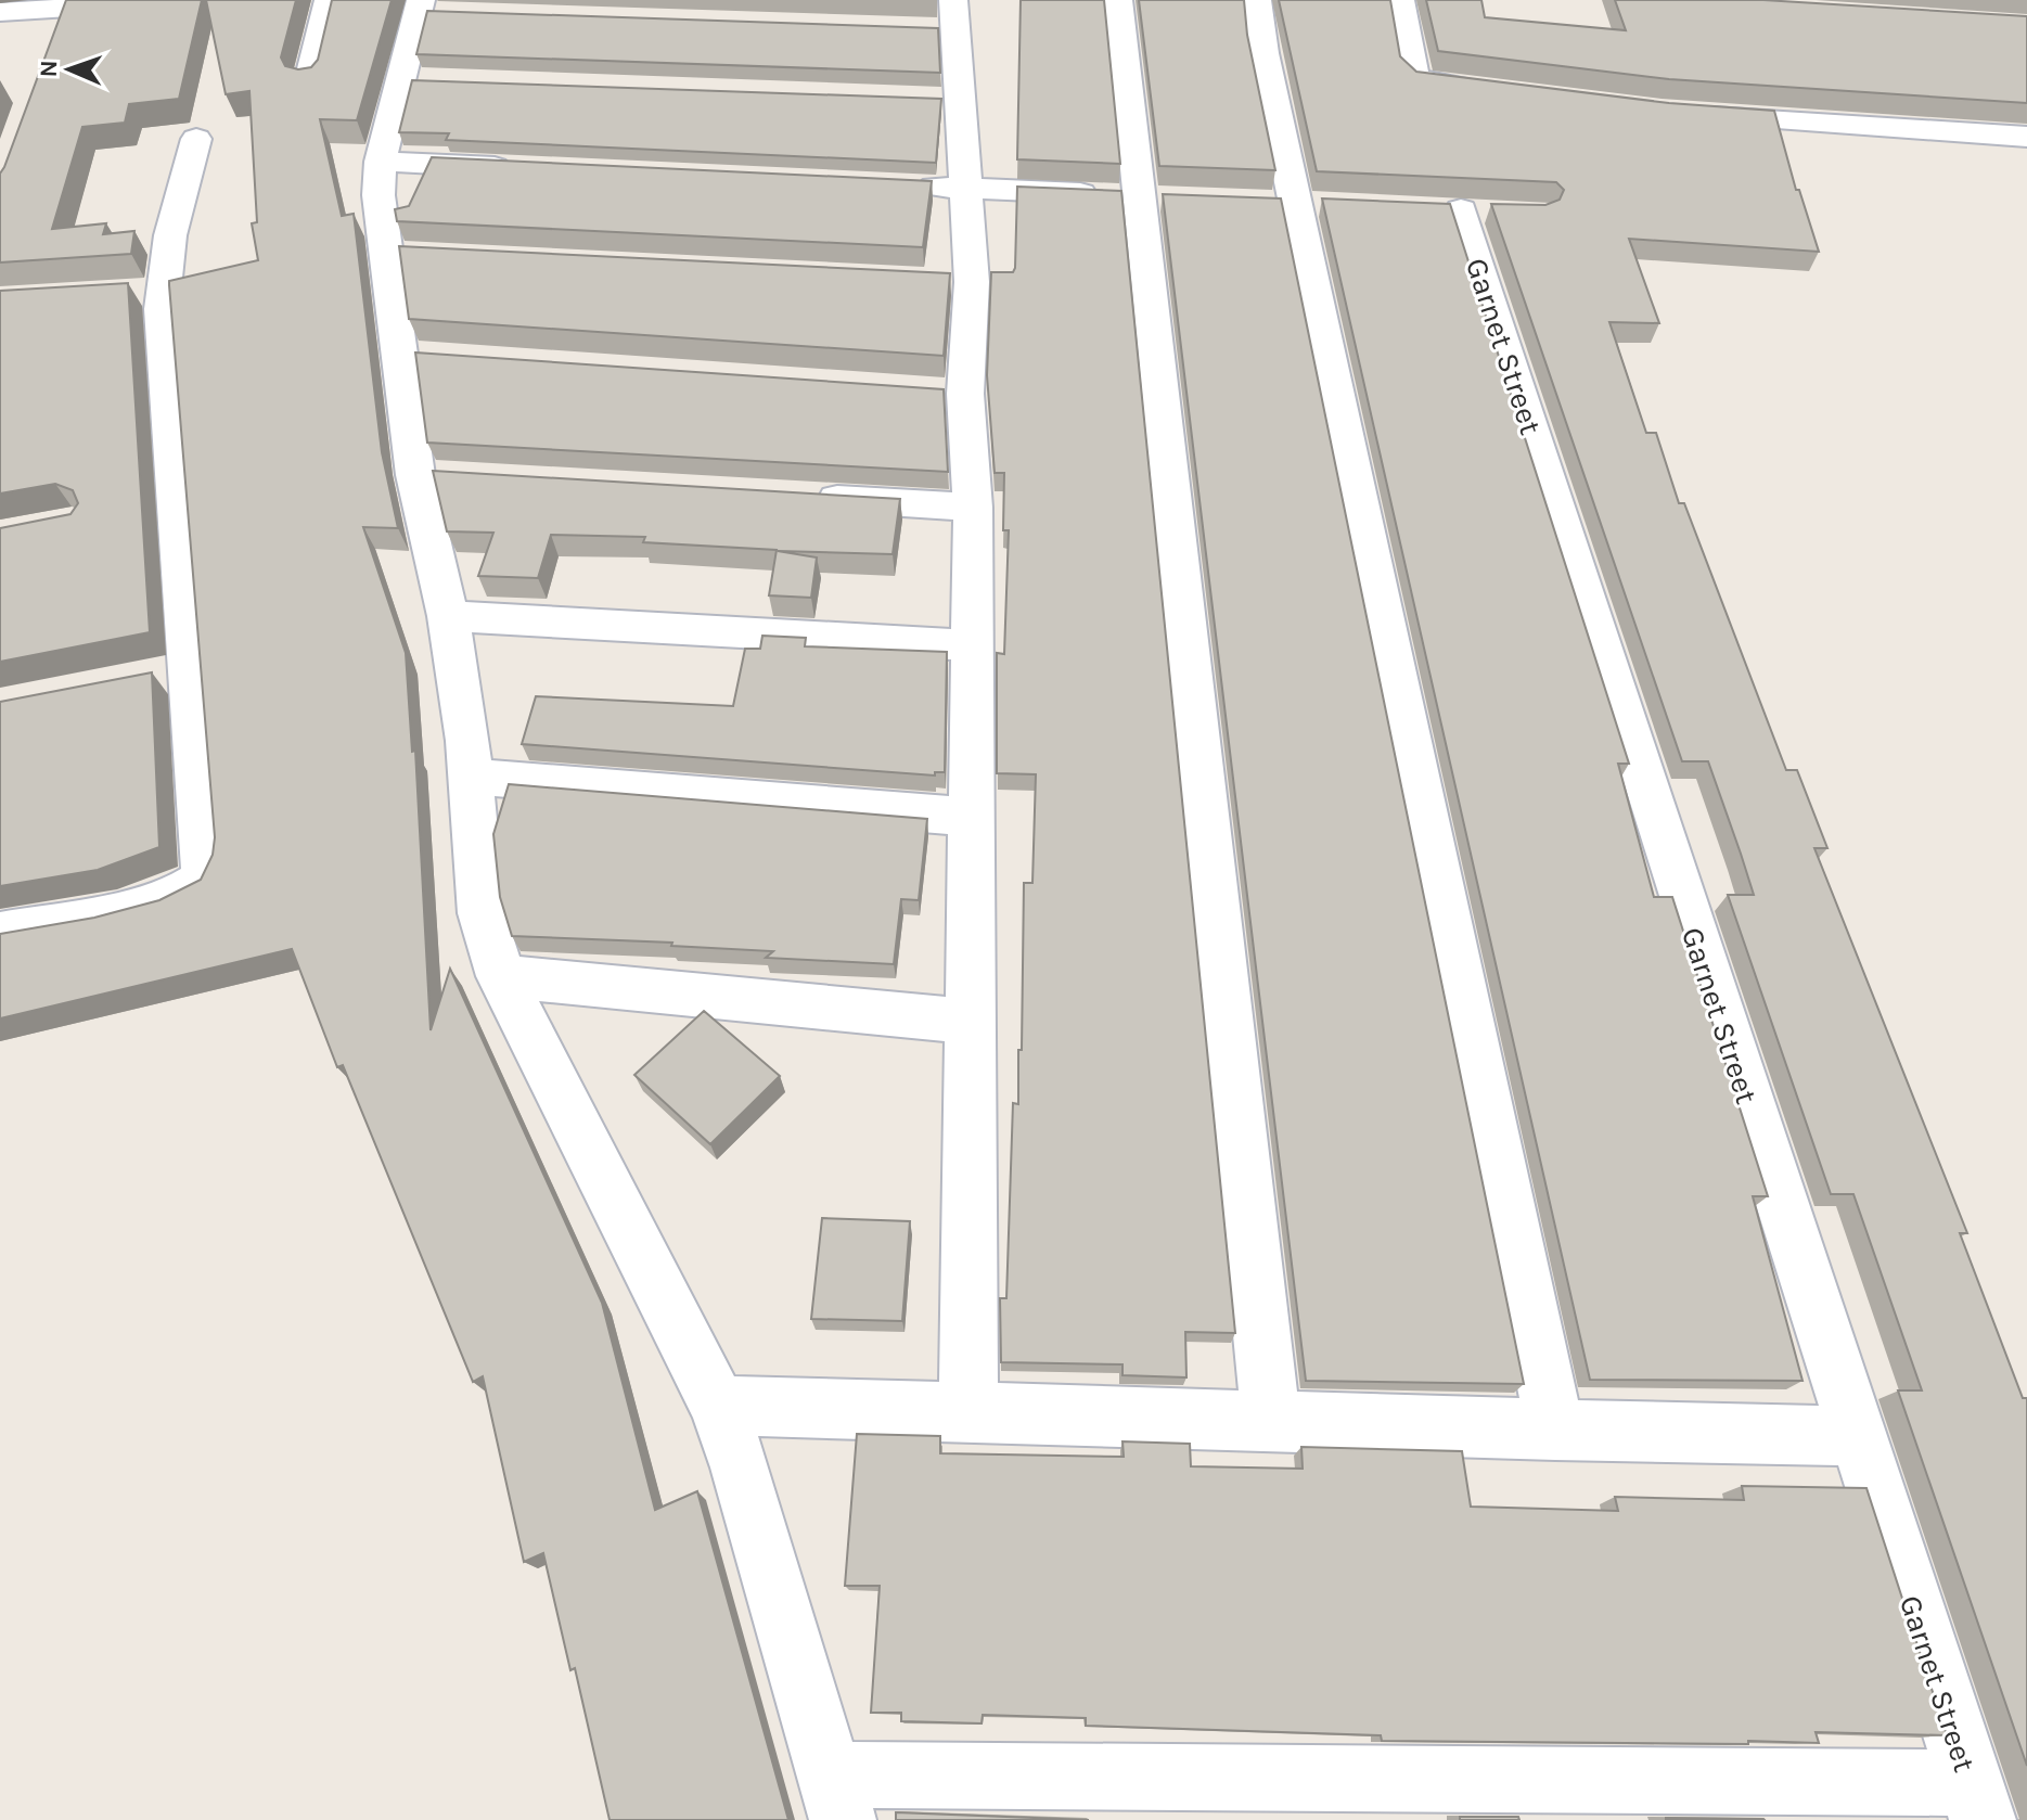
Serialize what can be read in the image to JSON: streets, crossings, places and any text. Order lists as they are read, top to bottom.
{
  "streets": {
    "street": ["Garnet Street"]
  },
  "north": "left"
}
